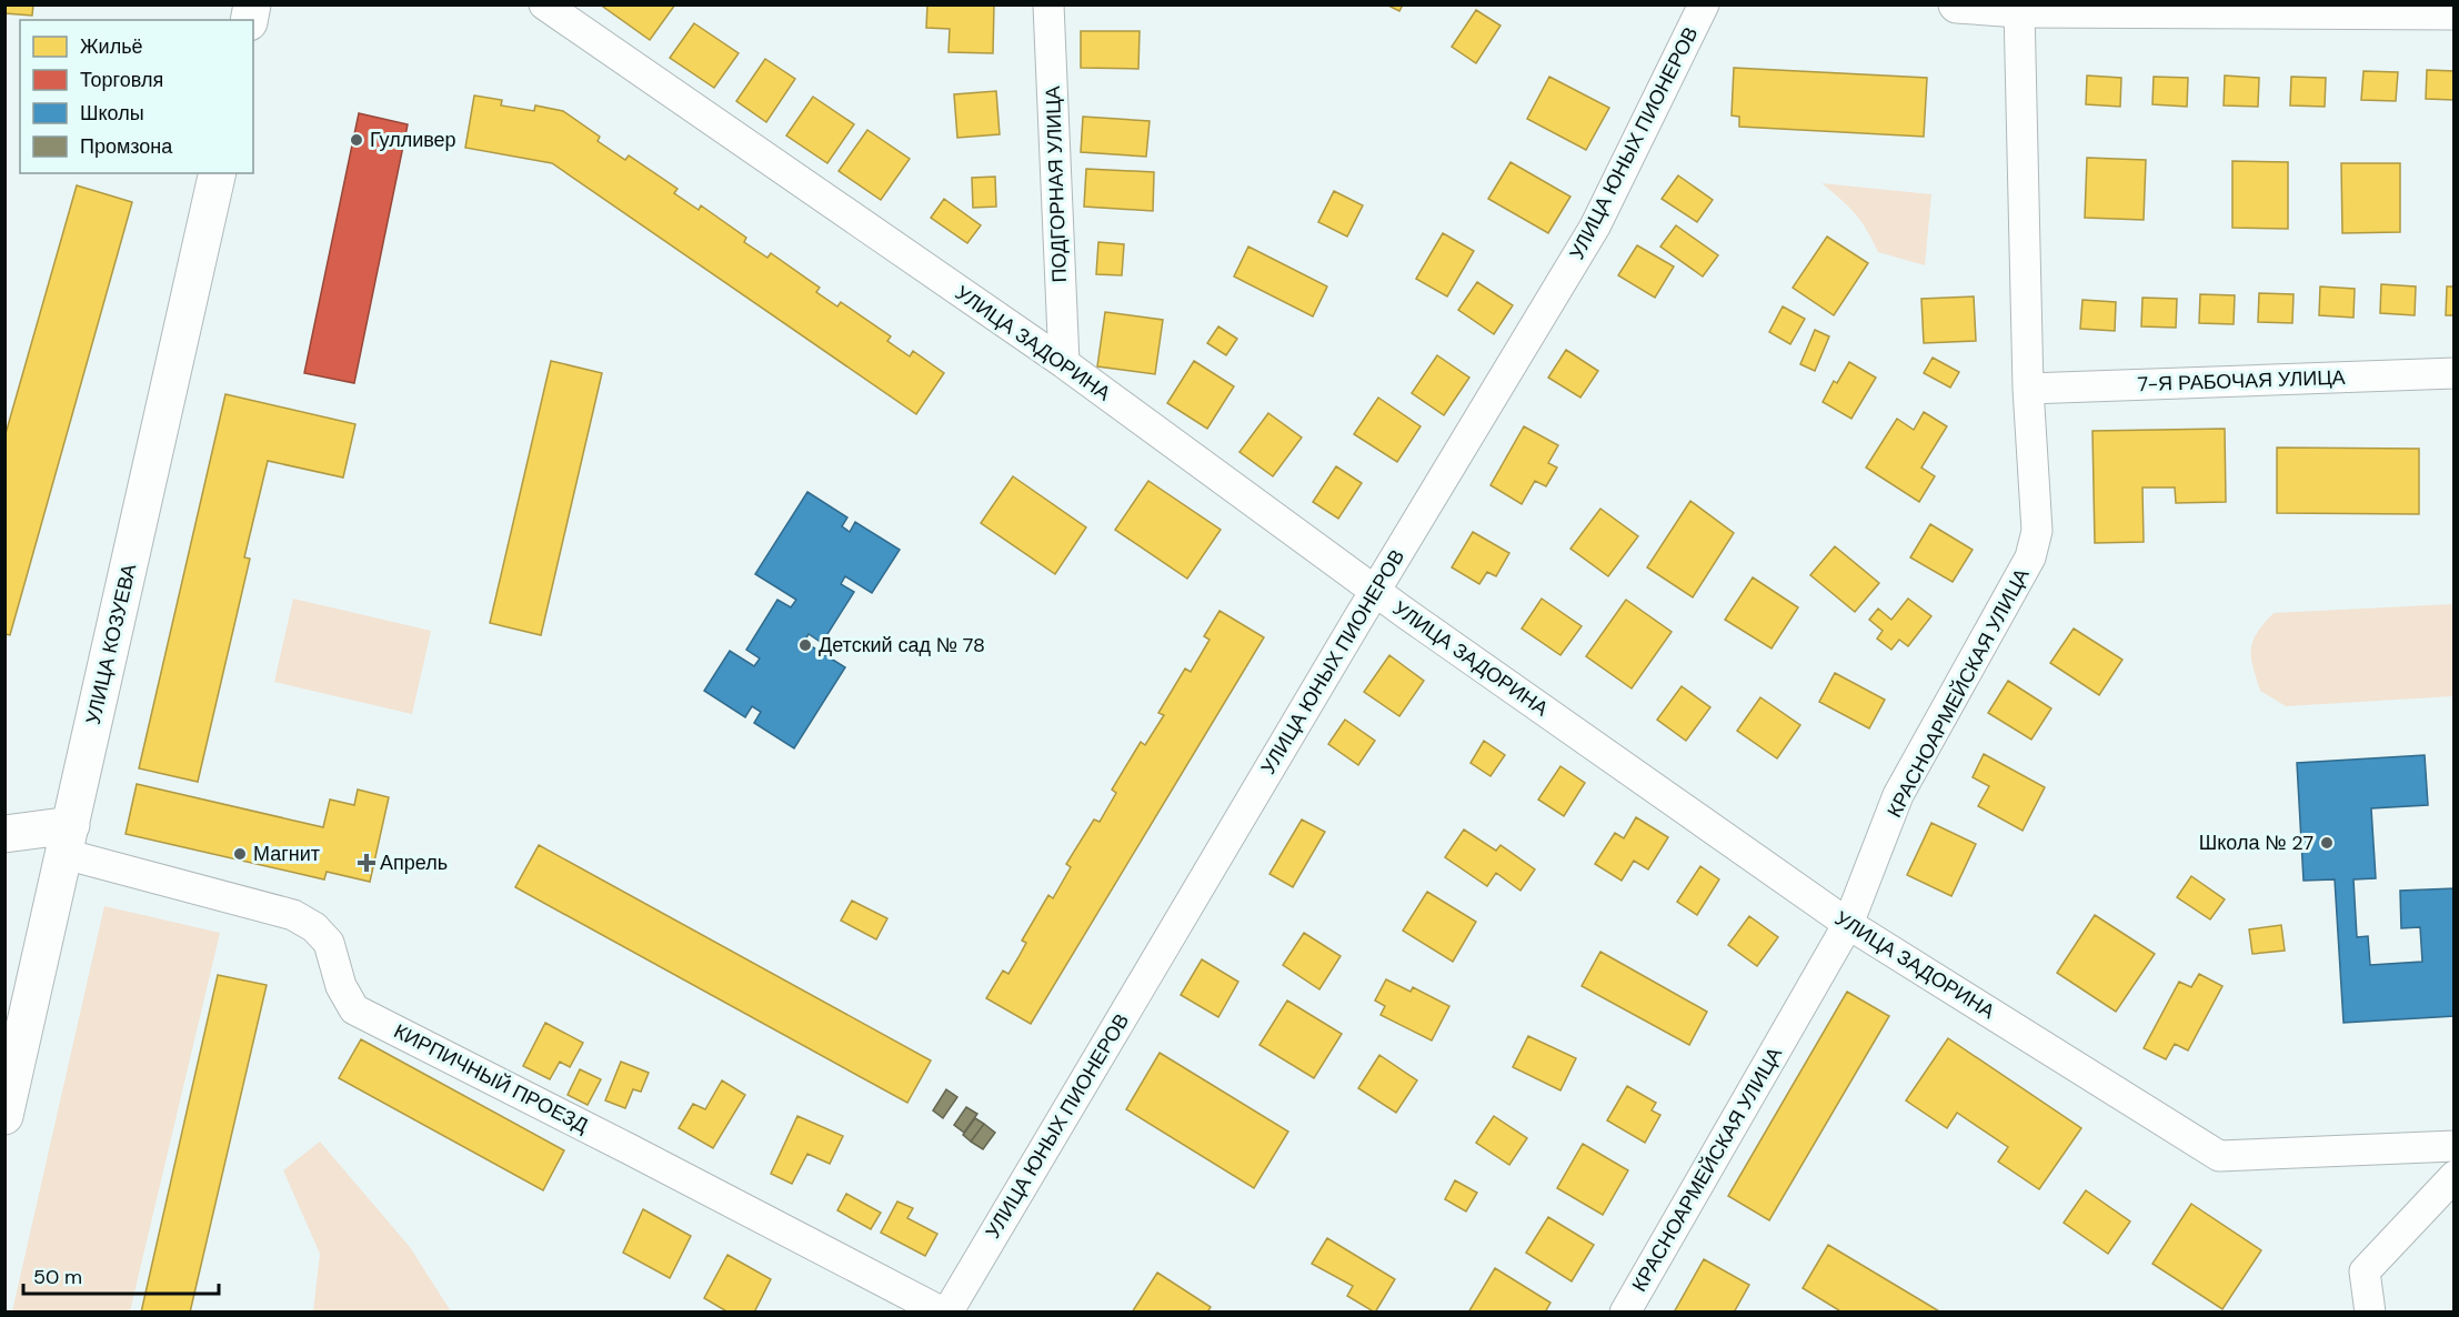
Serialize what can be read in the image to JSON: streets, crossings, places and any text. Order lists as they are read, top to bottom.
{
  "streets": {
    "street": [
      "УЛИЦА ЮНЫХ ПИОНЕРОВ",
      "ПОДГОРНАЯ УЛИЦА",
      "УЛИЦА ЗАДОРИНА",
      "7-Я РАБОЧАЯ УЛИЦА",
      "УЛИЦА КОЗУЕВА",
      "КРАСНОАРМЕЙСКАЯ УЛИЦА",
      "КИРПИЧНЫЙ ПРОЕЗД"
    ]
  },
  "crossings": [
    ["УЛИЦА ЮНЫХ ПИОНЕРОВ", "УЛИЦА ЗАДОРИНА"],
    ["УЛИЦА ЮНЫХ ПИОНЕРОВ", "КИРПИЧНЫЙ ПРОЕЗД"],
    ["ПОДГОРНАЯ УЛИЦА", "УЛИЦА ЗАДОРИНА"],
    ["УЛИЦА ЗАДОРИНА", "КРАСНОАРМЕЙСКАЯ УЛИЦА"],
    ["7-Я РАБОЧАЯ УЛИЦА", "КРАСНОАРМЕЙСКАЯ УЛИЦА"],
    ["УЛИЦА КОЗУЕВА", "КИРПИЧНЫЙ ПРОЕЗД"]
  ],
  "places": {
    "other": [
      "Гулливер",
      "Детский сад № 78",
      "Школа № 27",
      "Магнит"
    ],
    "health": ["Апрель"]
  },
  "legend": [
    "Жильё",
    "Торговля",
    "Школы",
    "Промзона"
  ],
  "scale_bar": "50 m"
}
